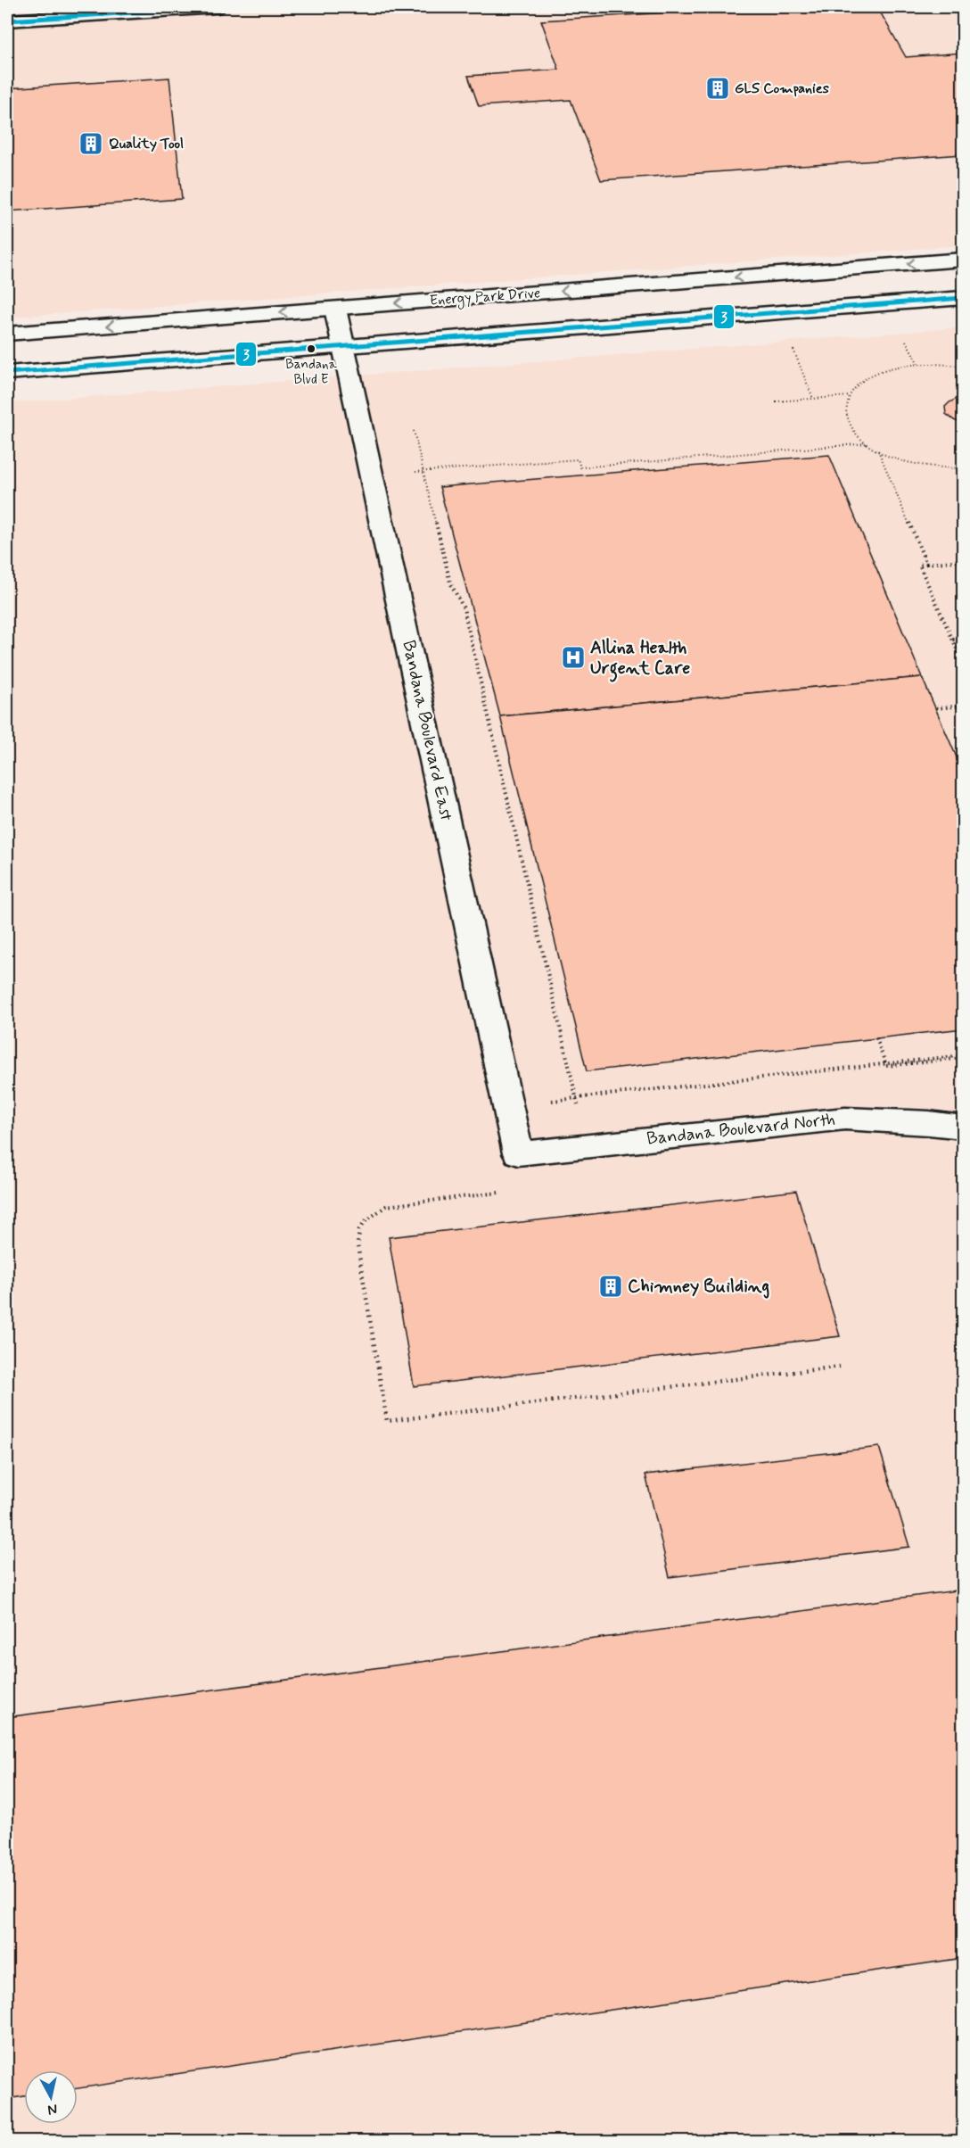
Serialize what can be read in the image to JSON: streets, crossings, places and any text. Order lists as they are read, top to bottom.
{
  "streets": {
    "street": ["Energy Park Drive", "Bandana Boulevard East", "Bandana Boulevard North"]
  },
  "crossings": [
    ["Energy Park Drive", "Bandana Boulevard East"],
    ["Bandana Boulevard East", "Bandana Boulevard North"]
  ],
  "places": {
    "building": ["GLS Companies", "Quality Tool", "Chimney Building"],
    "other": ["Bandana Blvd E"],
    "hospital": ["Allina Health Urgent Care"]
  },
  "lines": ["transit line 3"],
  "north": "bottom"
}
